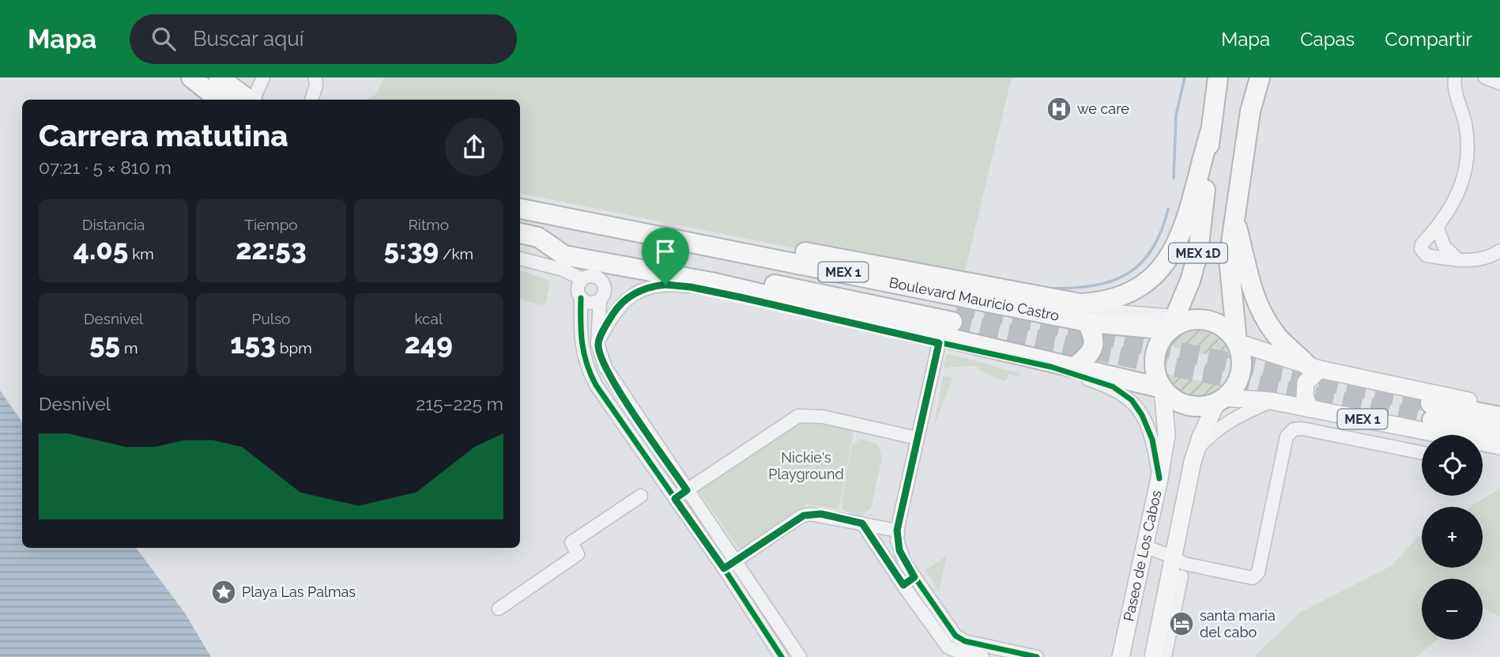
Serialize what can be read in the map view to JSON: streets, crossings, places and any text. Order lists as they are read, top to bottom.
{
  "streets": {
    "highway": ["MEX 1D", "Boulevard Mauricio Castro"],
    "main road": ["MEX 1", "Paseo de Los Cabos"]
  },
  "crossings": [
    ["MEX 1D", "MEX 1"],
    ["MEX 1D", "Boulevard Mauricio Castro"],
    ["MEX 1D", "Paseo de Los Cabos"],
    ["MEX 1", "Boulevard Mauricio Castro"],
    ["MEX 1", "Paseo de Los Cabos"],
    ["Boulevard Mauricio Castro", "Paseo de Los Cabos"]
  ],
  "parks": ["Nickie's Playground"],
  "places": {
    "hospital": ["we care"],
    "place": ["Playa Las Palmas"],
    "hotel": ["santa maria del cabo"]
  },
  "page": {
    "header": "Mapa",
    "search": "Buscar aquí",
    "nav": ["Mapa", "Capas", "Compartir"],
    "heading": ["Carrera matutina", "07:21 · 5 × 810 m"],
    "stats": [
      ["Distancia", "4.05 km"],
      ["Tiempo", "22:53"],
      ["Ritmo", "5:39 /km"],
      ["Desnivel", "55 m"],
      ["Pulso", "153 bpm"],
      ["kcal", "249"]
    ],
    "chart": ["Desnivel", "215–225 m"],
    "map_buttons": ["+", "−"]
  }
}
